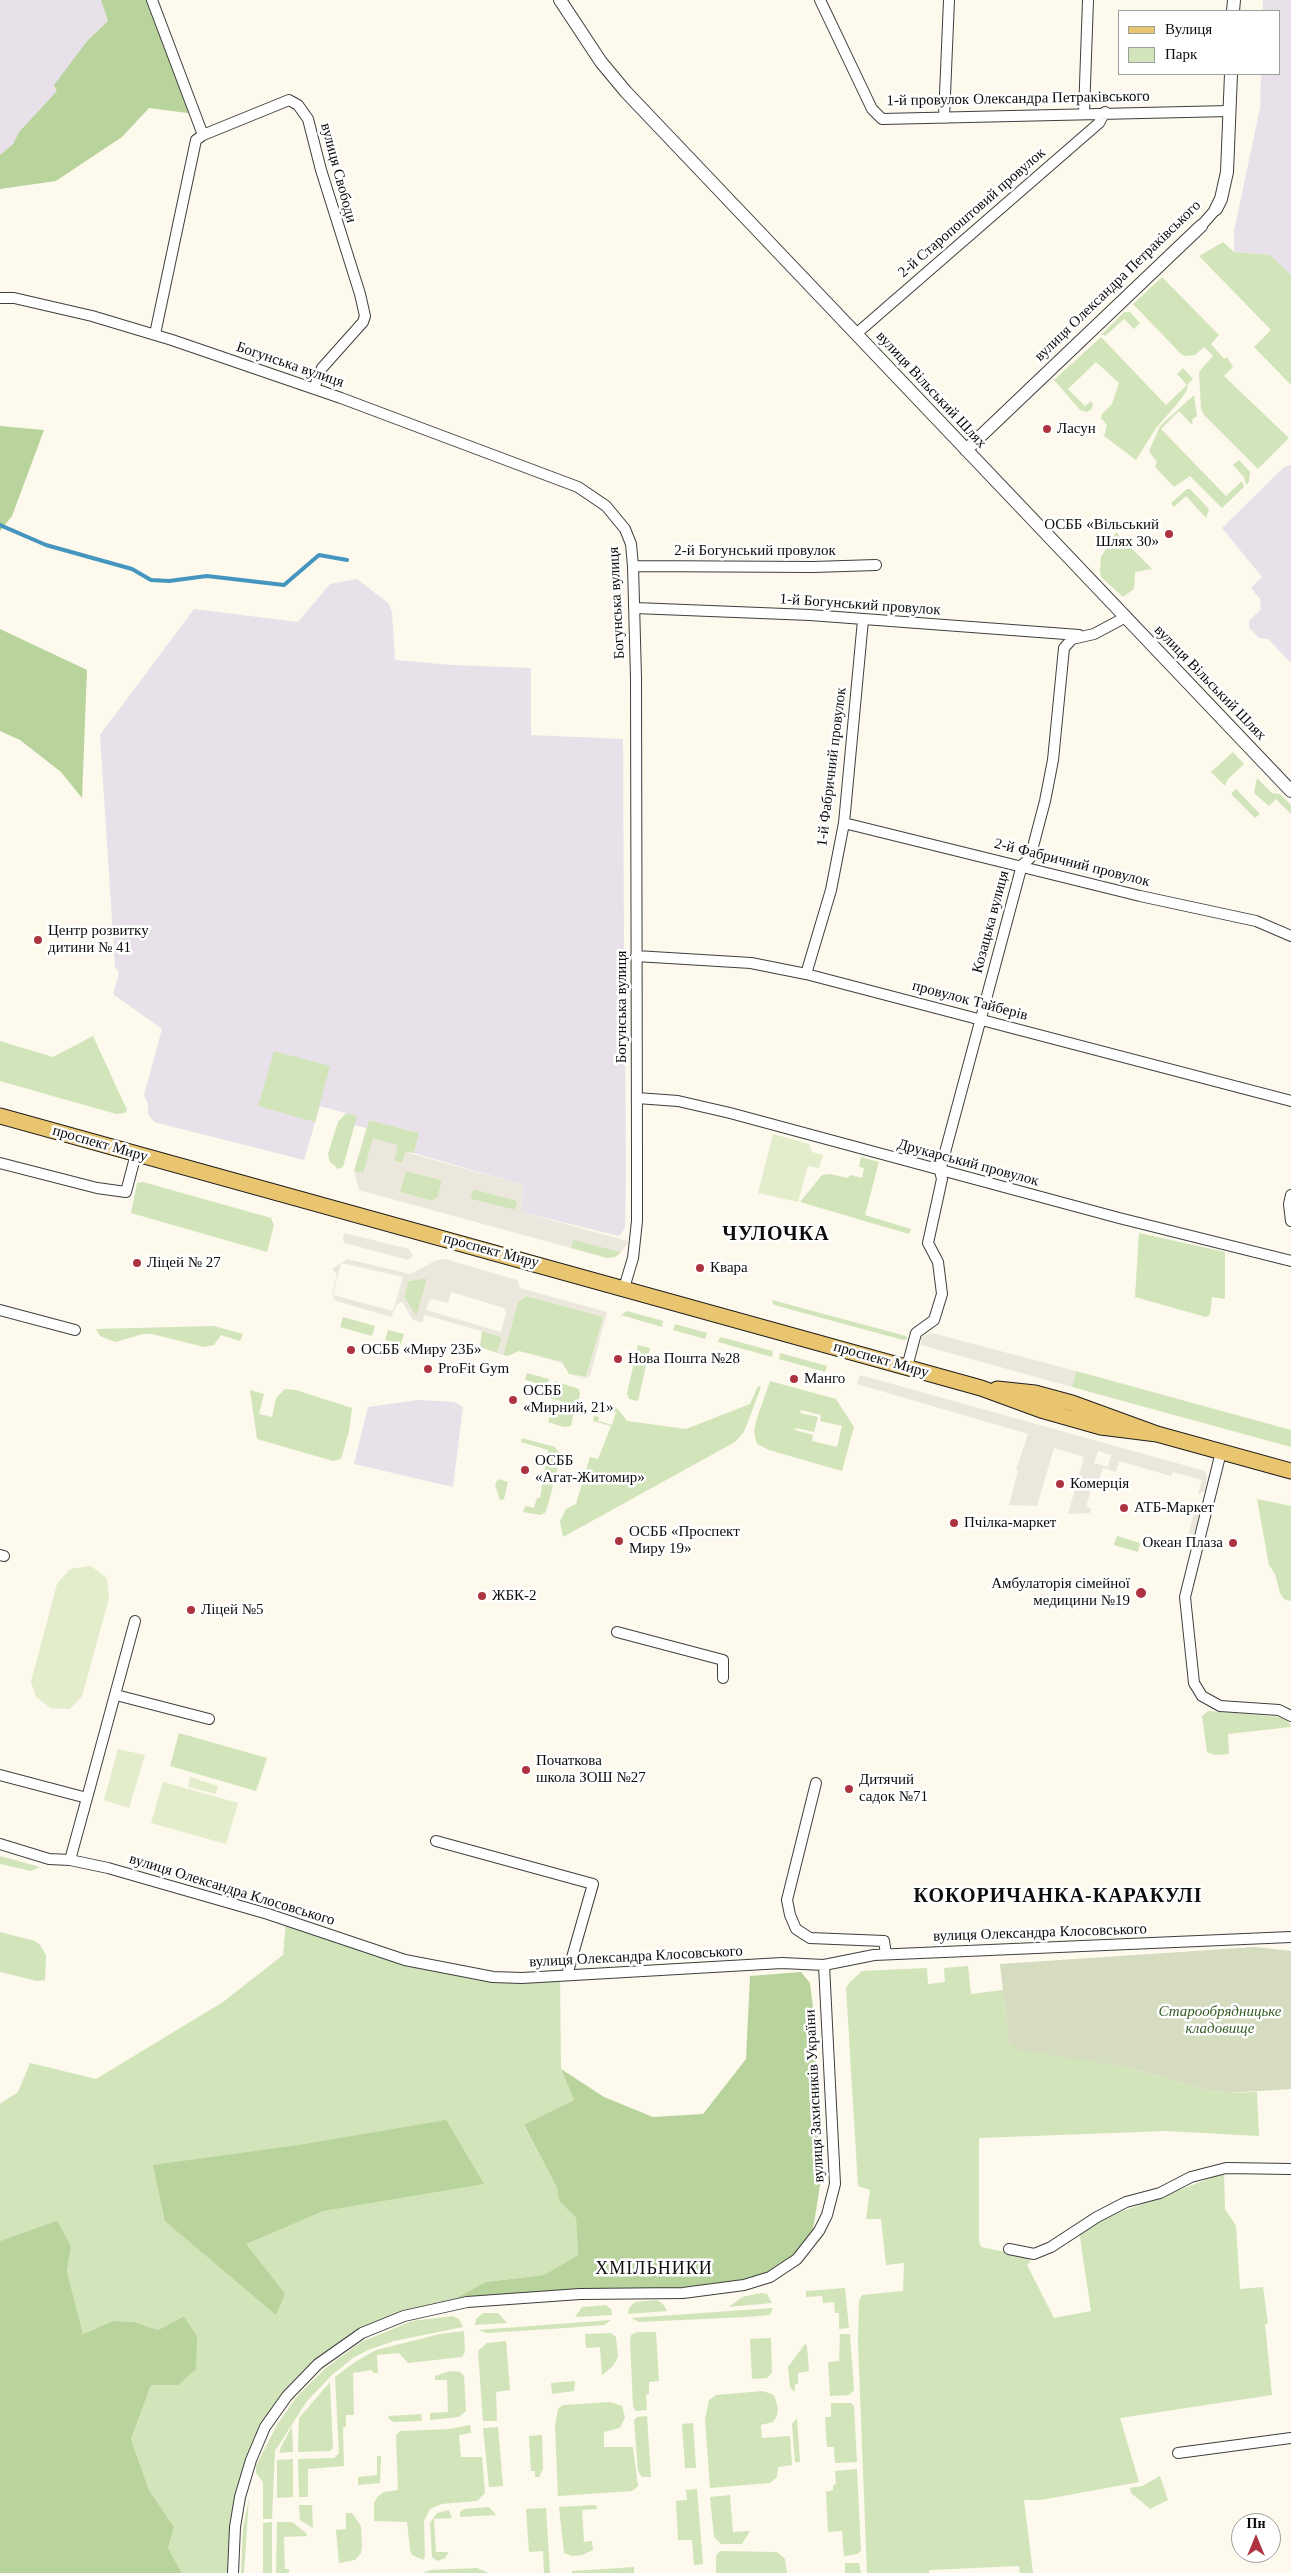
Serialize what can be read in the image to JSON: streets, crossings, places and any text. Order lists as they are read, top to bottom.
{
  "streets": {
    "main road": ["проспект Миру"],
    "street": [
      "1-й провулок Олександра Петраківського",
      "вулиця Свободи",
      "2-й Старопоштовий провулок",
      "вулиця Олександра Петраківського",
      "Богунська вулиця",
      "вулиця Вільський Шлях",
      "2-й Богунський провулок",
      "1-й Богунський провулок",
      "1-й Фабричний провулок",
      "2-й Фабричний провулок",
      "Козацька вулиця",
      "провулок Тайберів",
      "Друкарський провулок",
      "вулиця Олександра Клосовського",
      "вулиця Захисників України"
    ]
  },
  "crossings": [
    ["1-й провулок Олександра Петраківського", "2-й Старопоштовий провулок"],
    ["1-й провулок Олександра Петраківського", "вулиця Олександра Петраківського"],
    ["вулиця Свободи", "Богунська вулиця"],
    ["2-й Старопоштовий провулок", "вулиця Вільський Шлях"],
    ["вулиця Олександра Петраківського", "вулиця Вільський Шлях"],
    ["Богунська вулиця", "2-й Богунський провулок"],
    ["Богунська вулиця", "1-й Богунський провулок"],
    ["Богунська вулиця", "провулок Тайберів"],
    ["Богунська вулиця", "проспект Миру"],
    ["Богунська вулиця", "Друкарський провулок"],
    ["вулиця Вільський Шлях", "Козацька вулиця"],
    ["1-й Богунський провулок", "1-й Фабричний провулок"],
    ["1-й Богунський провулок", "Козацька вулиця"],
    ["1-й Фабричний провулок", "2-й Фабричний провулок"],
    ["1-й Фабричний провулок", "провулок Тайберів"],
    ["2-й Фабричний провулок", "Козацька вулиця"],
    ["Козацька вулиця", "провулок Тайберів"],
    ["Козацька вулиця", "проспект Миру"],
    ["Козацька вулиця", "Друкарський провулок"],
    ["вулиця Олександра Клосовського", "вулиця Захисників України"]
  ],
  "districts": ["ЧУЛОЧКА", "КОКОРИЧАНКА-КАРАКУЛІ", "ХМІЛЬНИКИ"],
  "parks": ["Старообрядницьке кладовище"],
  "places": [
    "Ласун",
    "ОСББ «Вільський Шлях 30»",
    "Центр розвитку дитини № 41",
    "Ліцей № 27",
    "Квара",
    "ОСББ «Миру 23Б»",
    "Нова Пошта №28",
    "ProFit Gym",
    "Манго",
    "ОСББ «Мирний, 21»",
    "ОСББ «Агат-Житомир»",
    "Комерція",
    "АТБ-Маркет",
    "Пчілка-маркет",
    "ОСББ «Проспект Миру 19»",
    "Океан Плаза",
    "Амбулаторія сімейної медицини №19",
    "ЖБК-2",
    "Ліцей №5",
    "Початкова школа ЗОШ №27",
    "Дитячий садок №71"
  ],
  "legend": ["Вулиця", "Парк"],
  "north": "top"
}
